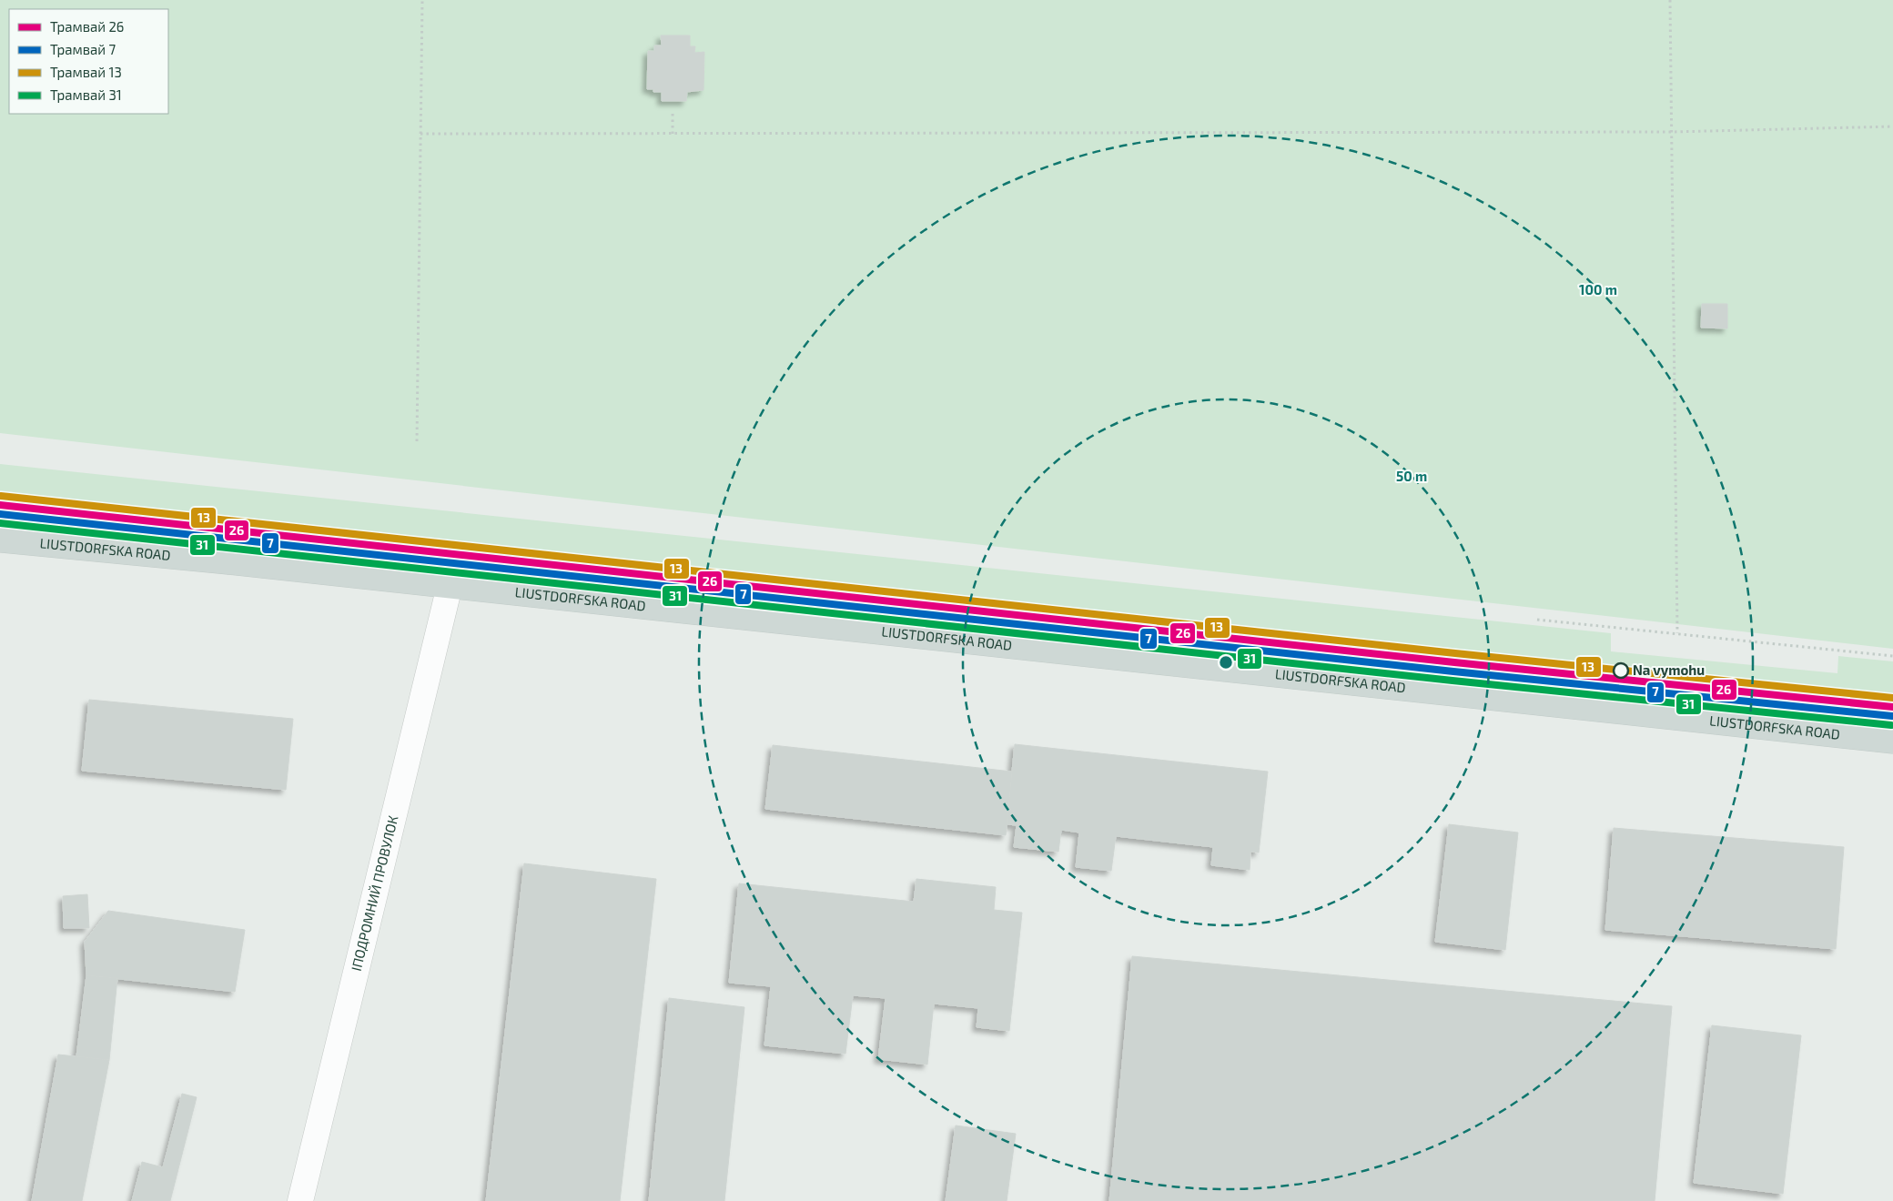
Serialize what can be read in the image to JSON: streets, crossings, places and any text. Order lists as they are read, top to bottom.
{
  "streets": {
    "main road": ["LIUSTDORFSKA ROAD"],
    "street": ["ІПОДРОМНИЙ ПРОВУЛОК"]
  },
  "crossings": [
    ["LIUSTDORFSKA ROAD", "ІПОДРОМНИЙ ПРОВУЛОК"]
  ],
  "places": ["Na vymohu"],
  "lines": [
    "tram line 13",
    "tram line 26",
    "tram line 7",
    "tram line 31"
  ],
  "legend": [
    "Трамвай 26",
    "Трамвай 7",
    "Трамвай 13",
    "Трамвай 31"
  ],
  "rings": ["100 m", "50 m"]
}
